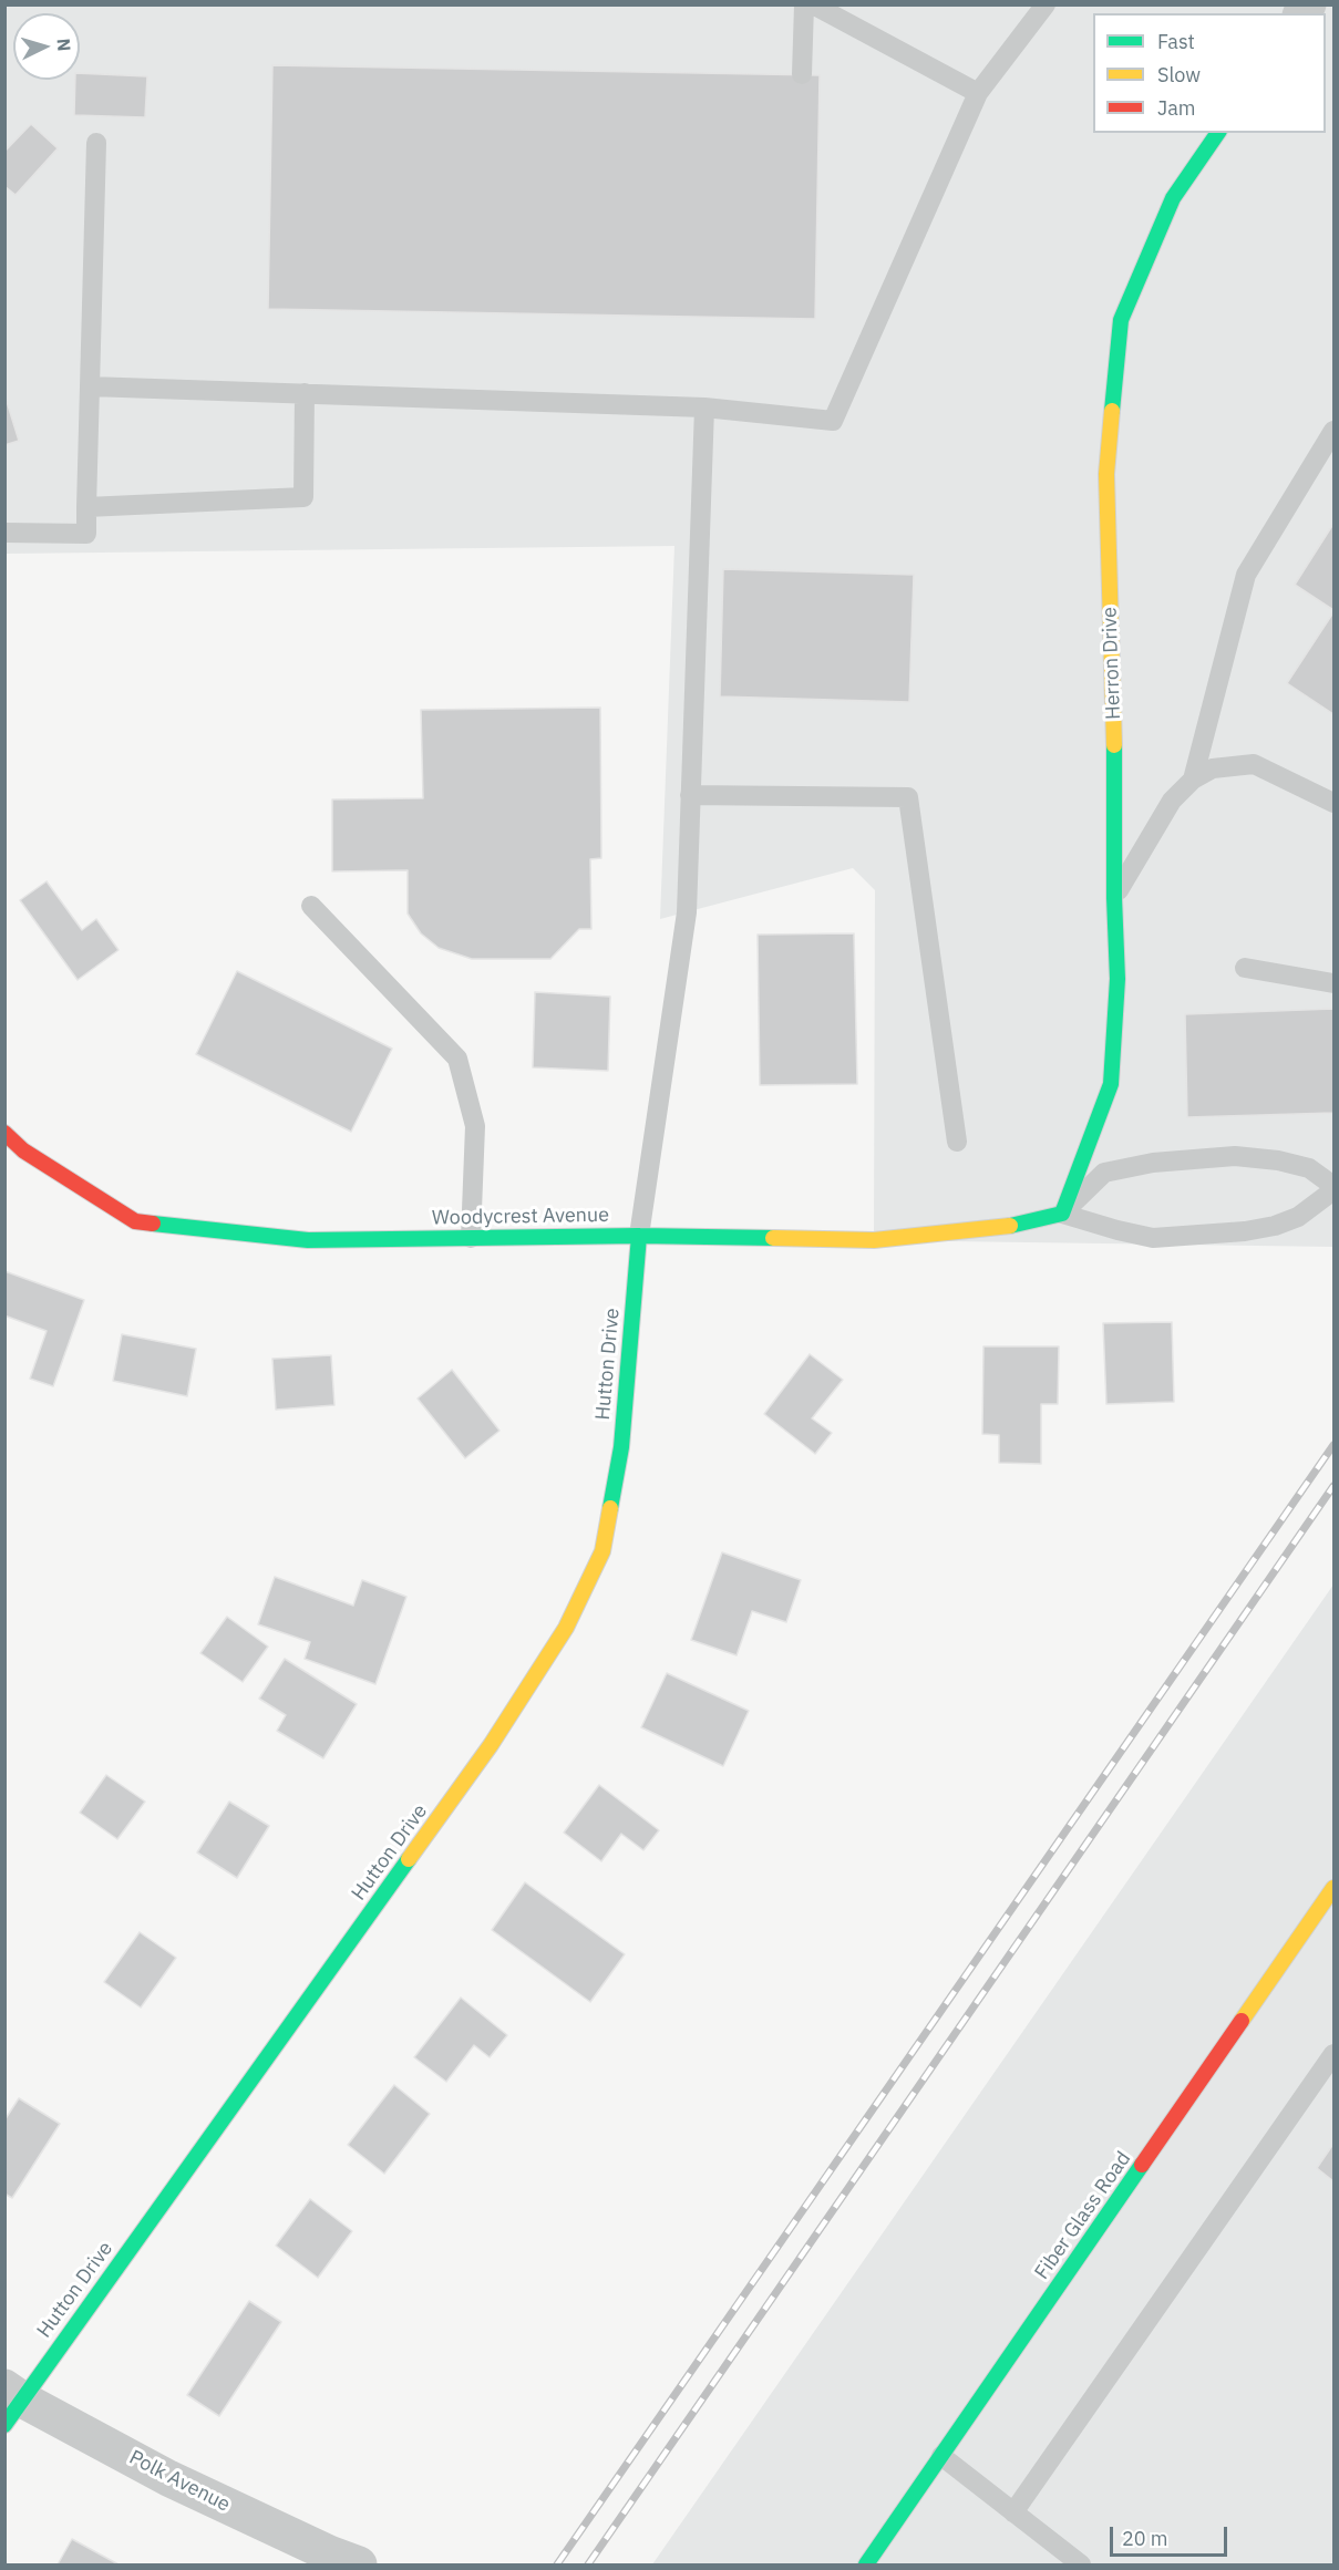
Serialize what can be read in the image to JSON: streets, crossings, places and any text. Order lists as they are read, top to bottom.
{
  "streets": {
    "street": [
      "Herron Drive",
      "Woodycrest Avenue",
      "Hutton Drive",
      "Fiber Glass Road",
      "Polk Avenue"
    ]
  },
  "crossings": [
    ["Herron Drive", "Woodycrest Avenue"],
    ["Woodycrest Avenue", "Hutton Drive"],
    ["Hutton Drive", "Polk Avenue"]
  ],
  "legend": ["Fast", "Slow", "Jam"],
  "scale_bar": "20 m",
  "north": "right"
}
